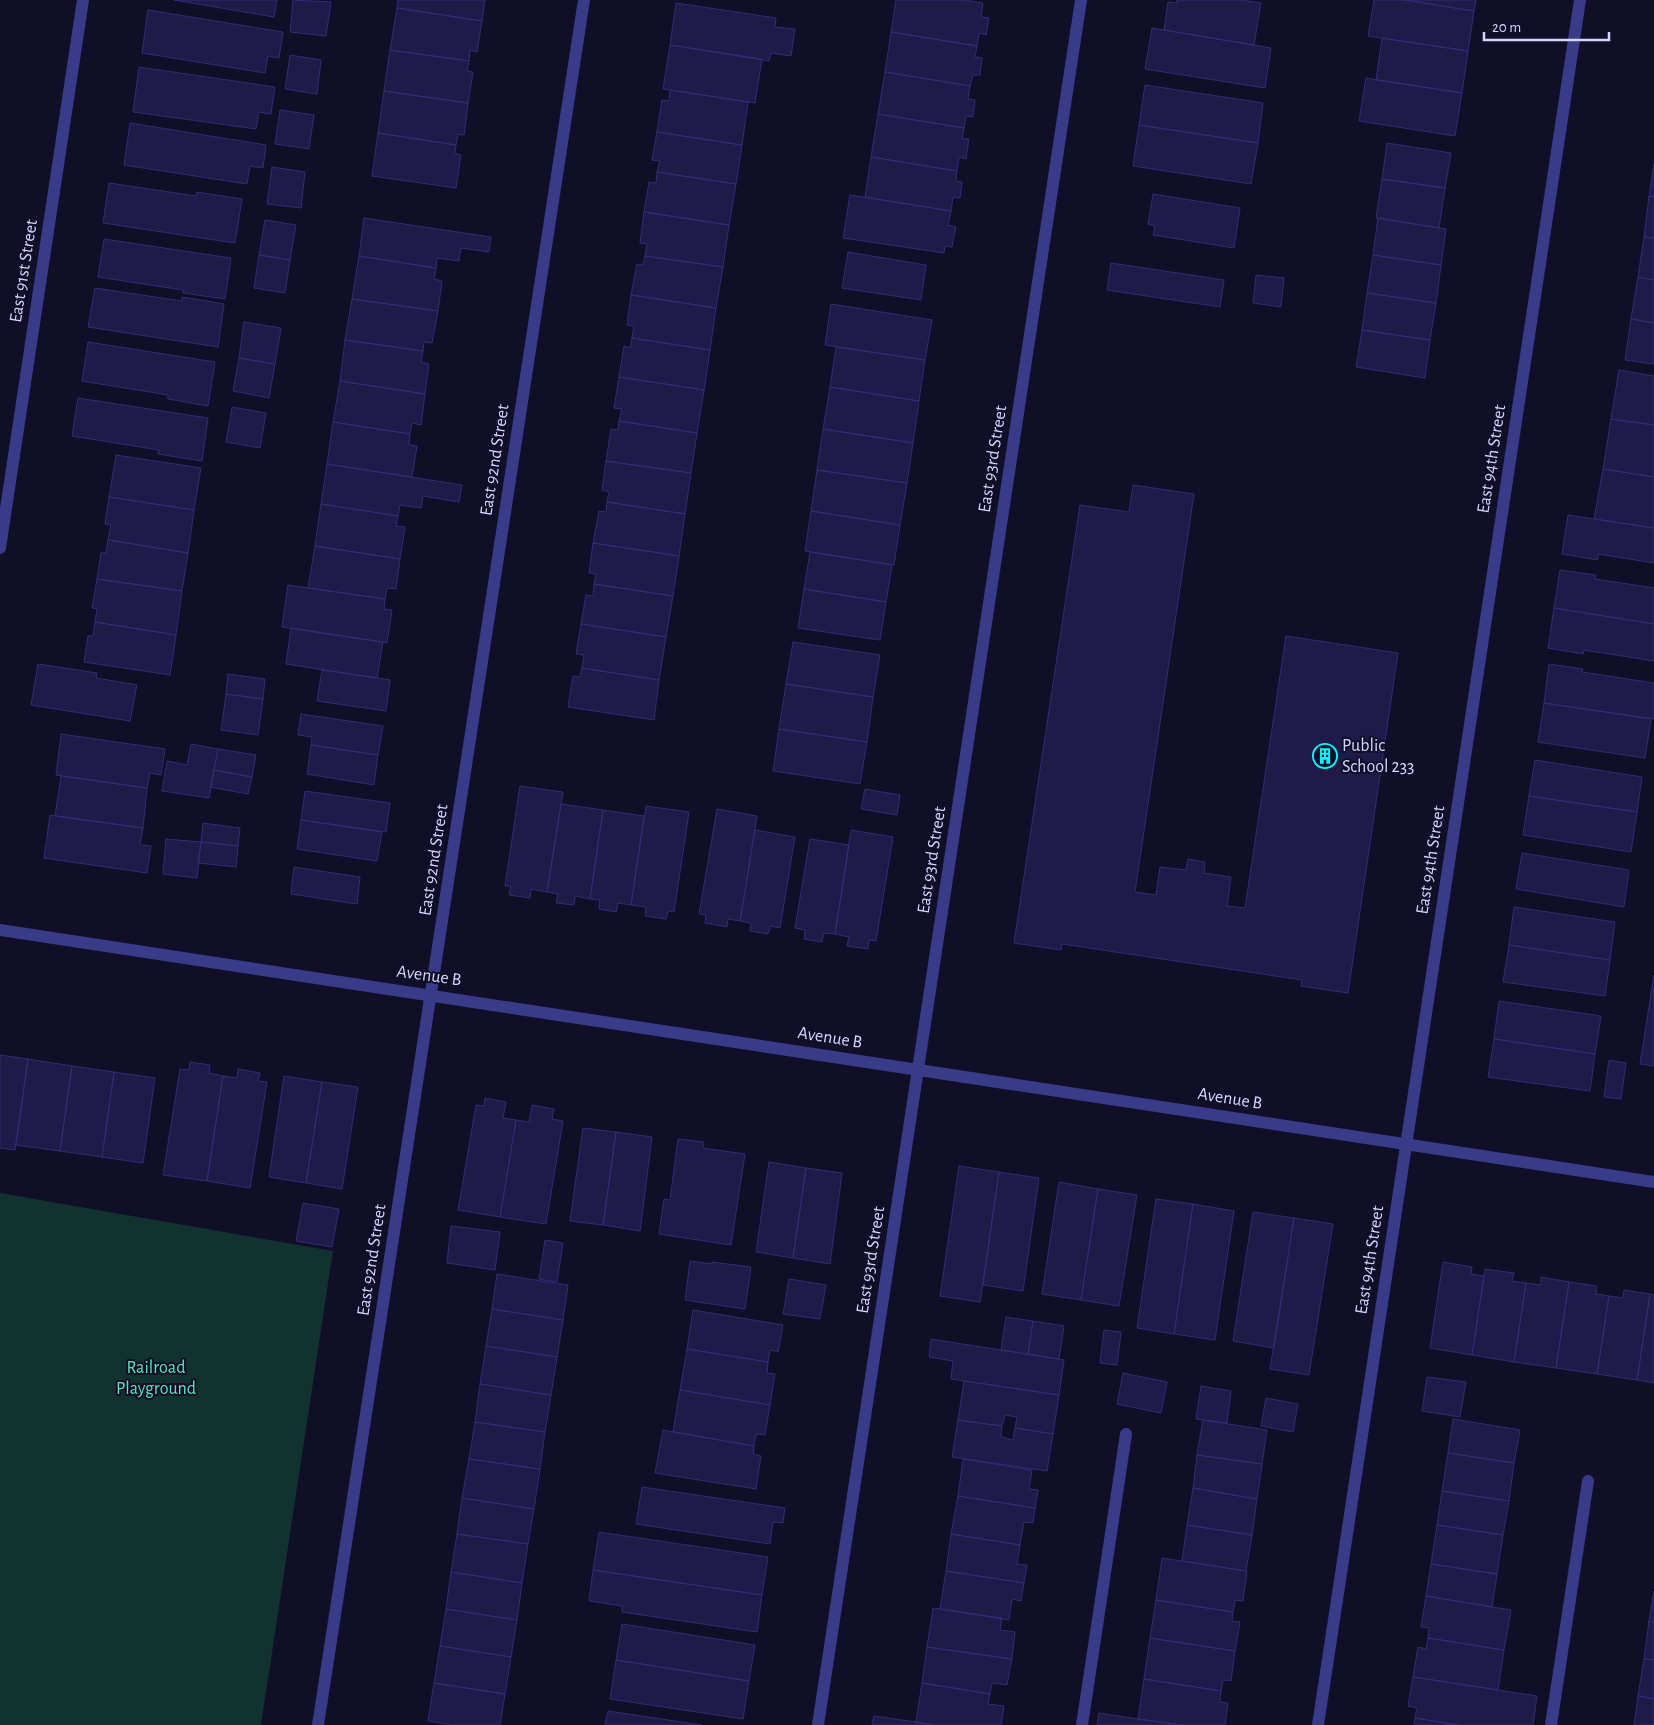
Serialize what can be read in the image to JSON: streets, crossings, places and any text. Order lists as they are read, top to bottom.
{
  "streets": {
    "street": [
      "East 91st Street",
      "East 93rd Street",
      "East 94th Street",
      "East 92nd Street",
      "Avenue B"
    ]
  },
  "crossings": [
    ["East 93rd Street", "Avenue B"],
    ["East 94th Street", "Avenue B"],
    ["East 92nd Street", "Avenue B"]
  ],
  "parks": ["Railroad Playground"],
  "places": {
    "building": ["Public School 233"]
  },
  "scale_bar": "20 m"
}
